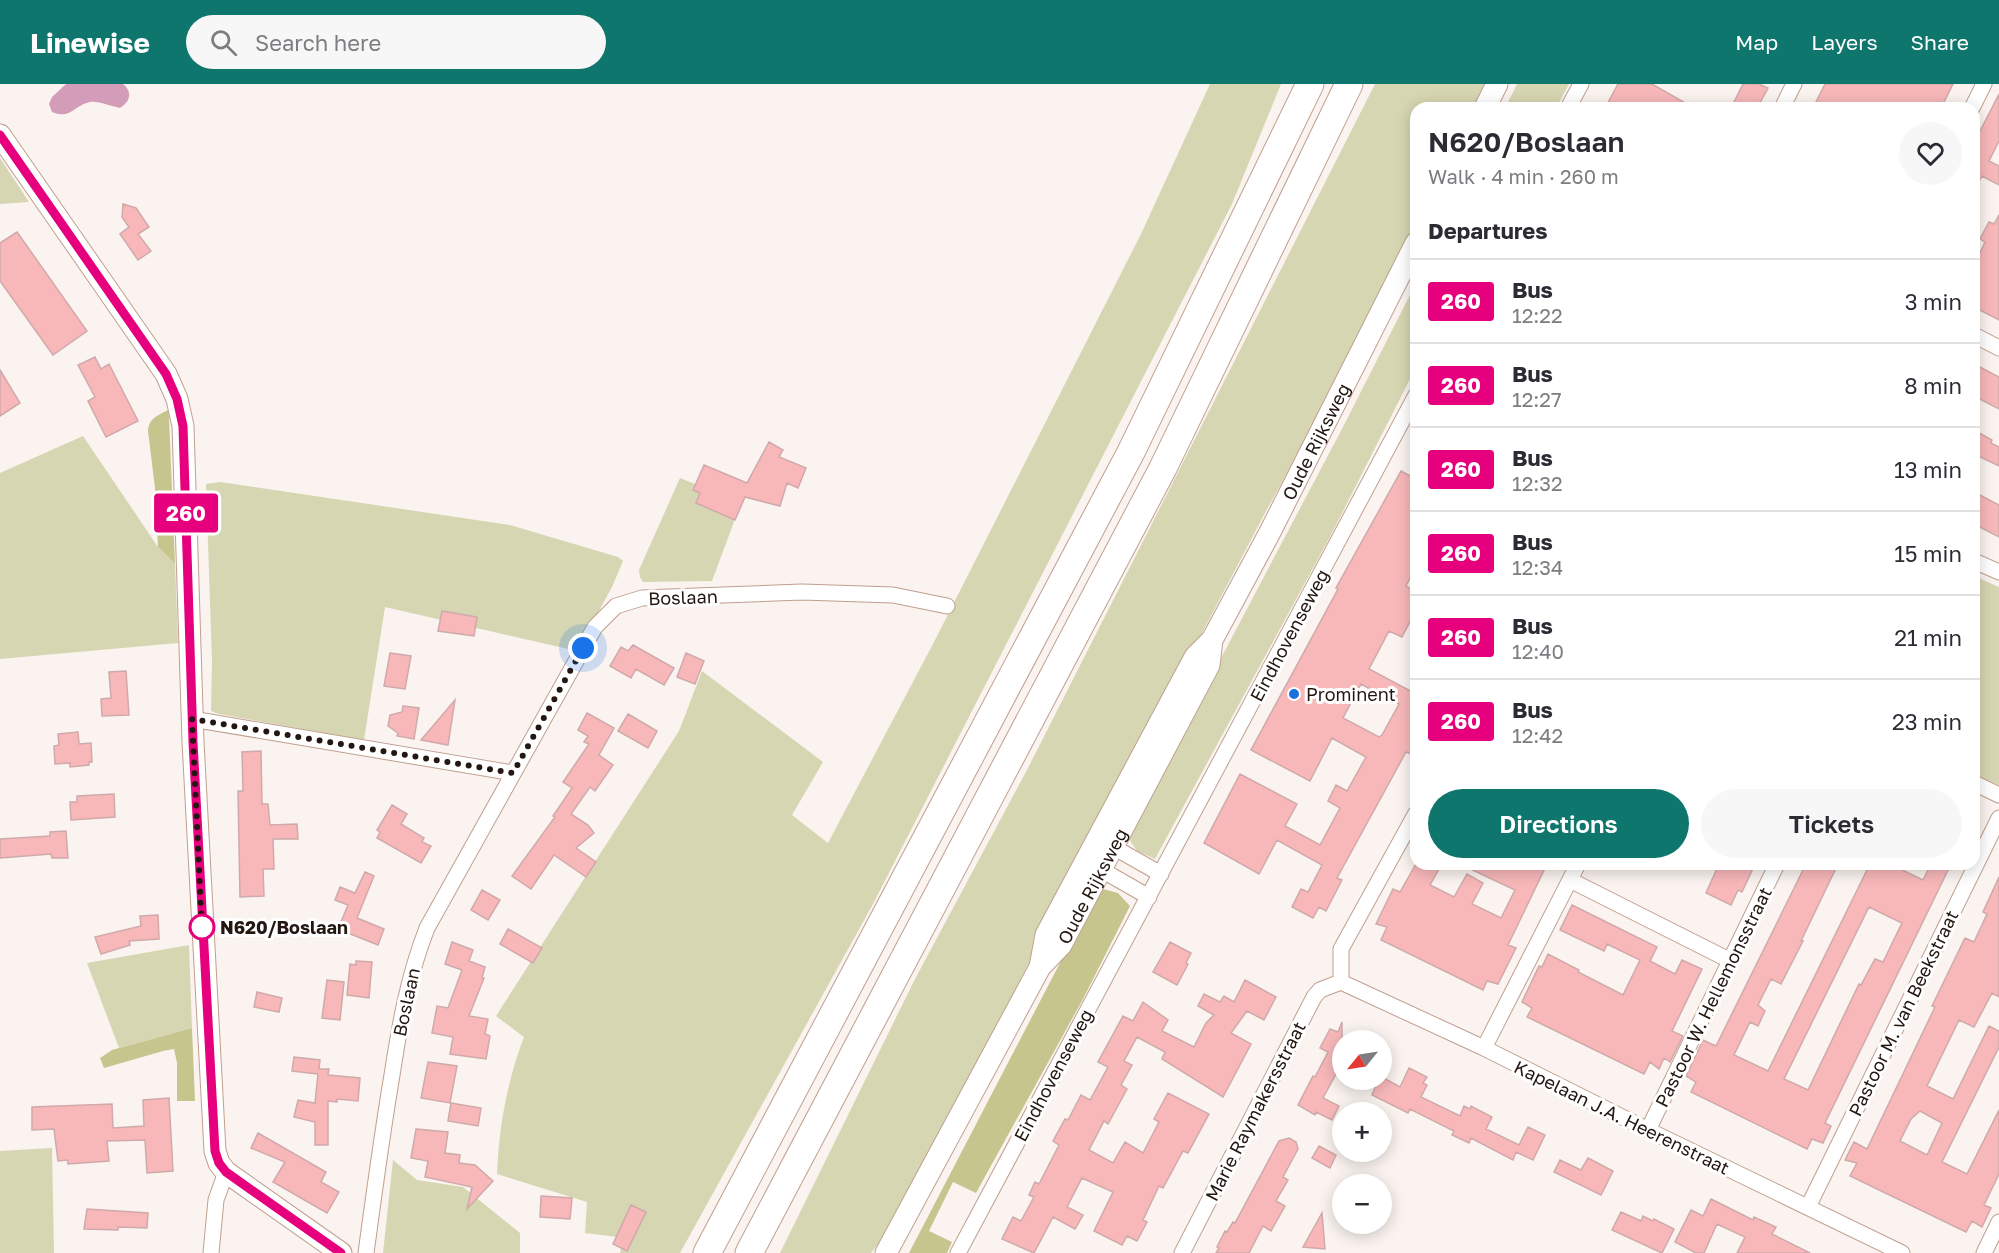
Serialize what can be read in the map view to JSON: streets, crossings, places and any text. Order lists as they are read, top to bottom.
{
  "streets": {
    "main road": ["Oude Rijksweg"],
    "street": [
      "Boslaan",
      "Eindhovenseweg",
      "Pastoor W. Hellemonsstraat",
      "Pastoor M. van Beekstraat",
      "Marie Raymakersstraat",
      "Kapelaan J.A. Heerenstraat"
    ]
  },
  "crossings": [
    ["Pastoor W. Hellemonsstraat", "Kapelaan J.A. Heerenstraat"],
    ["Pastoor M. van Beekstraat", "Kapelaan J.A. Heerenstraat"],
    ["Marie Raymakersstraat", "Kapelaan J.A. Heerenstraat"]
  ],
  "places": ["Prominent", "N620/Boslaan"],
  "lines": ["bus line 260"],
  "north": "bottom left",
  "page": {
    "header": "Linewise",
    "search": "Search here",
    "nav": ["Map", "Layers", "Share"],
    "on_map": "260",
    "heading": [
      ["N620/Boslaan", "Walk · 4 min · 260 m"],
      "Departures"
    ],
    "list": [
      {
        "mark": "260",
        "name": "Bus",
        "note": "12:22",
        "value": "3 min"
      },
      {
        "mark": "260",
        "name": "Bus",
        "note": "12:27",
        "value": "8 min"
      },
      {
        "mark": "260",
        "name": "Bus",
        "note": "12:32",
        "value": "13 min"
      },
      {
        "mark": "260",
        "name": "Bus",
        "note": "12:34",
        "value": "15 min"
      },
      {
        "mark": "260",
        "name": "Bus",
        "note": "12:40",
        "value": "21 min"
      },
      {
        "mark": "260",
        "name": "Bus",
        "note": "12:42",
        "value": "23 min"
      }
    ],
    "buttons": ["Directions", "Tickets"],
    "map_buttons": ["+", "−"]
  }
}
